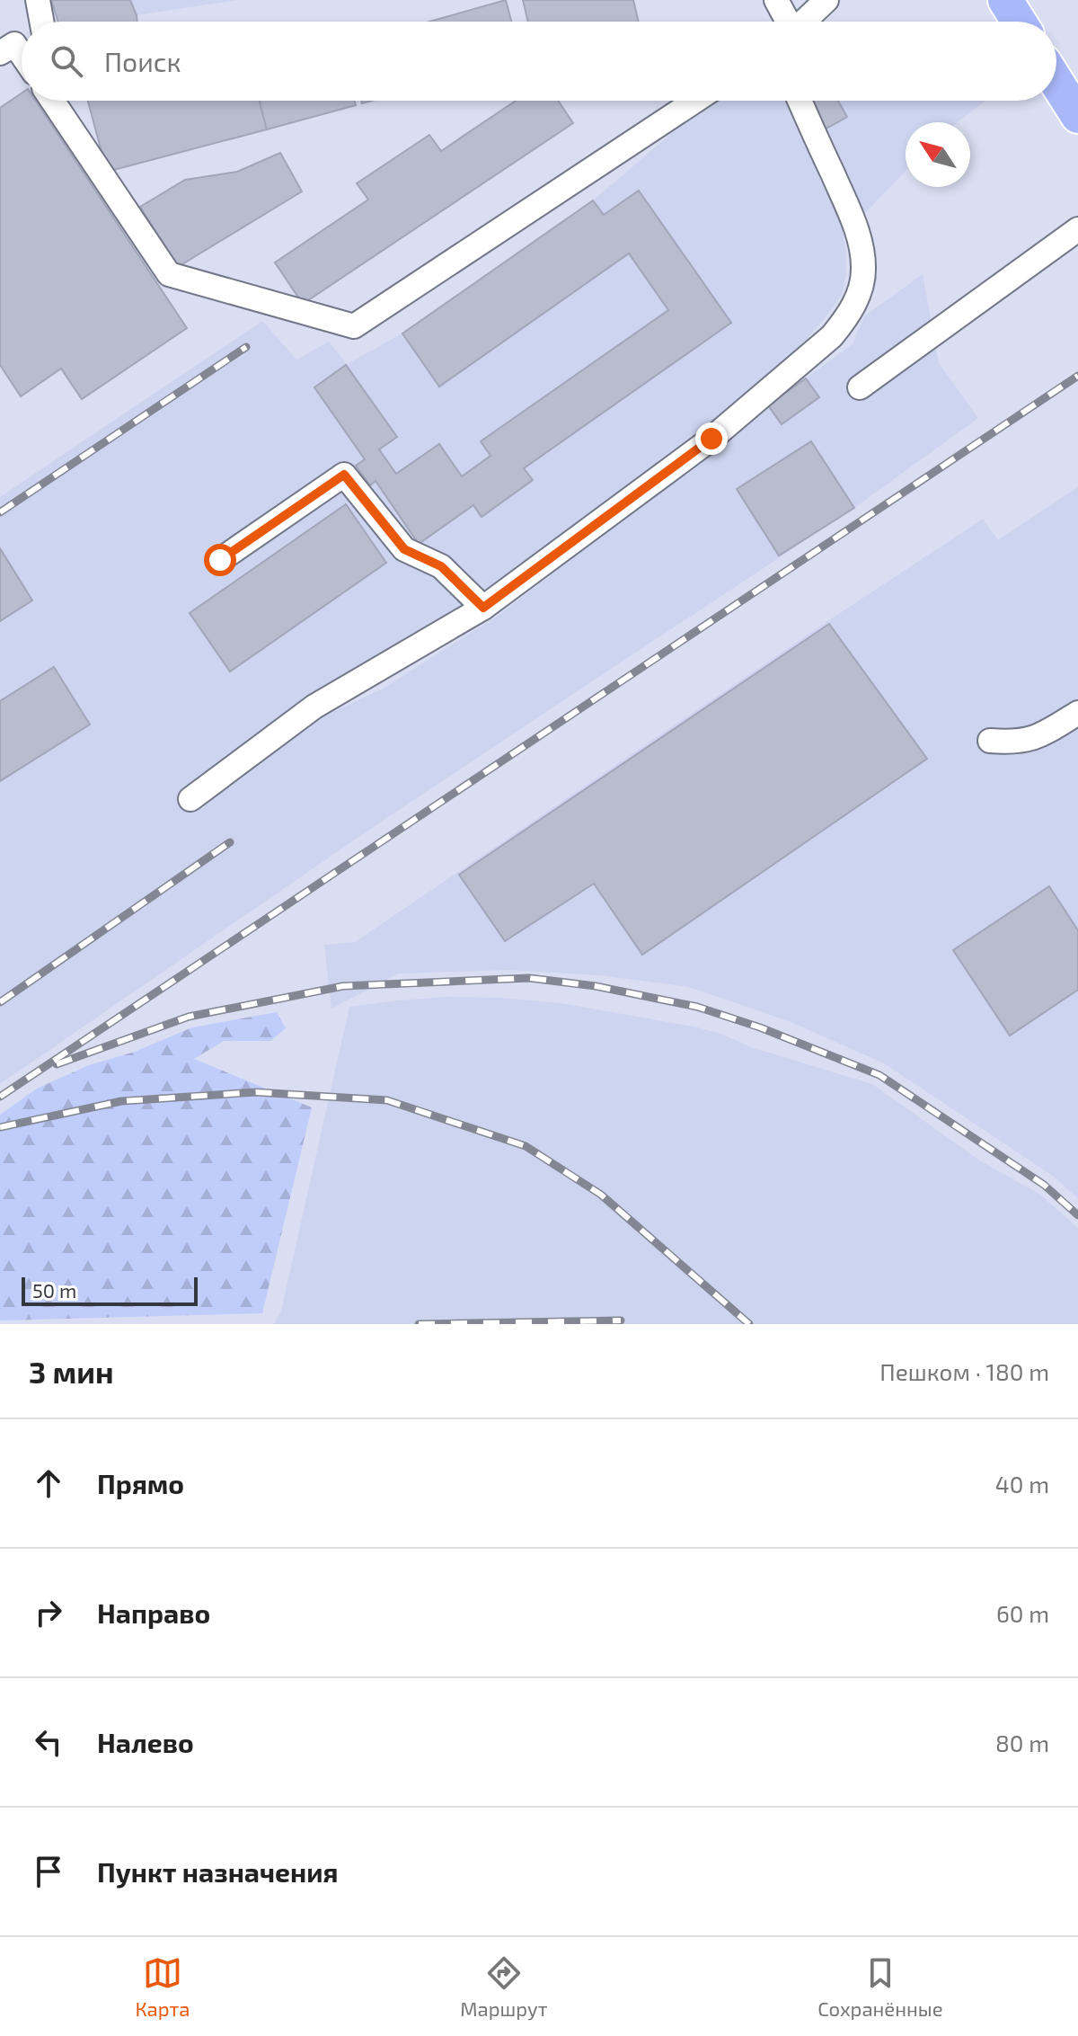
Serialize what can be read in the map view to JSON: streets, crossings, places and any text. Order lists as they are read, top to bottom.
{
  "scale_bar": "50 m",
  "north": "top left",
  "page": {
    "search": "Поиск",
    "scale": "50 m",
    "heading": ["3 мин", "Пешком · 180 m"],
    "list": [
      ["Прямо", "40 m"],
      ["Направо", "60 m"],
      ["Налево", "80 m"],
      "Пункт назначения"
    ],
    "nav": ["Карта", "Маршрут", "Сохранённые"]
  }
}
